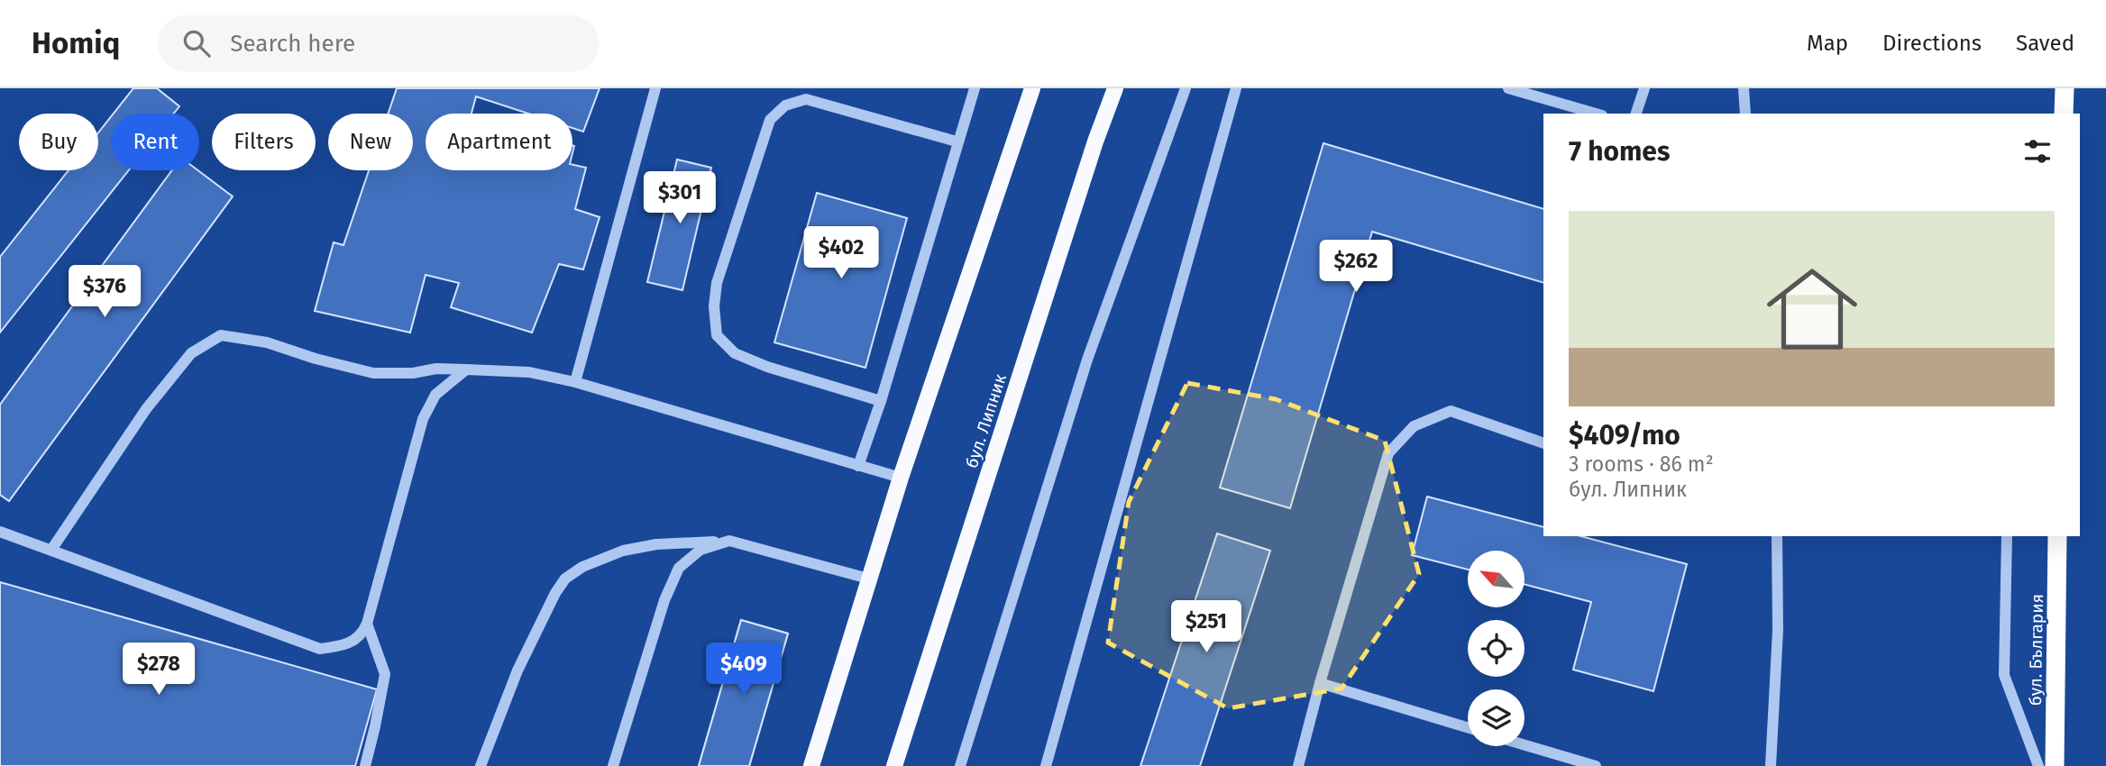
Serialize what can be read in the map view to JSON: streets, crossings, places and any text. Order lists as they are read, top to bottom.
{
  "streets": {
    "highway": ["бул. България"],
    "main road": ["бул. Липник"]
  },
  "north": "top left",
  "page": {
    "header": "Homiq",
    "search": "Search here",
    "nav": ["Map", "Directions", "Saved"],
    "chip": [
      "Buy",
      "Rent",
      "Filters",
      "New",
      "Apartment"
    ],
    "heading": "7 homes",
    "price": [
      "$301",
      "$402",
      "$262",
      "$376",
      "$251",
      "$278",
      "$409"
    ],
    "list": [
      {
        "name": "$409/mo",
        "note": "3 rooms · 86 m² · бул. Липник"
      }
    ]
  }
}
